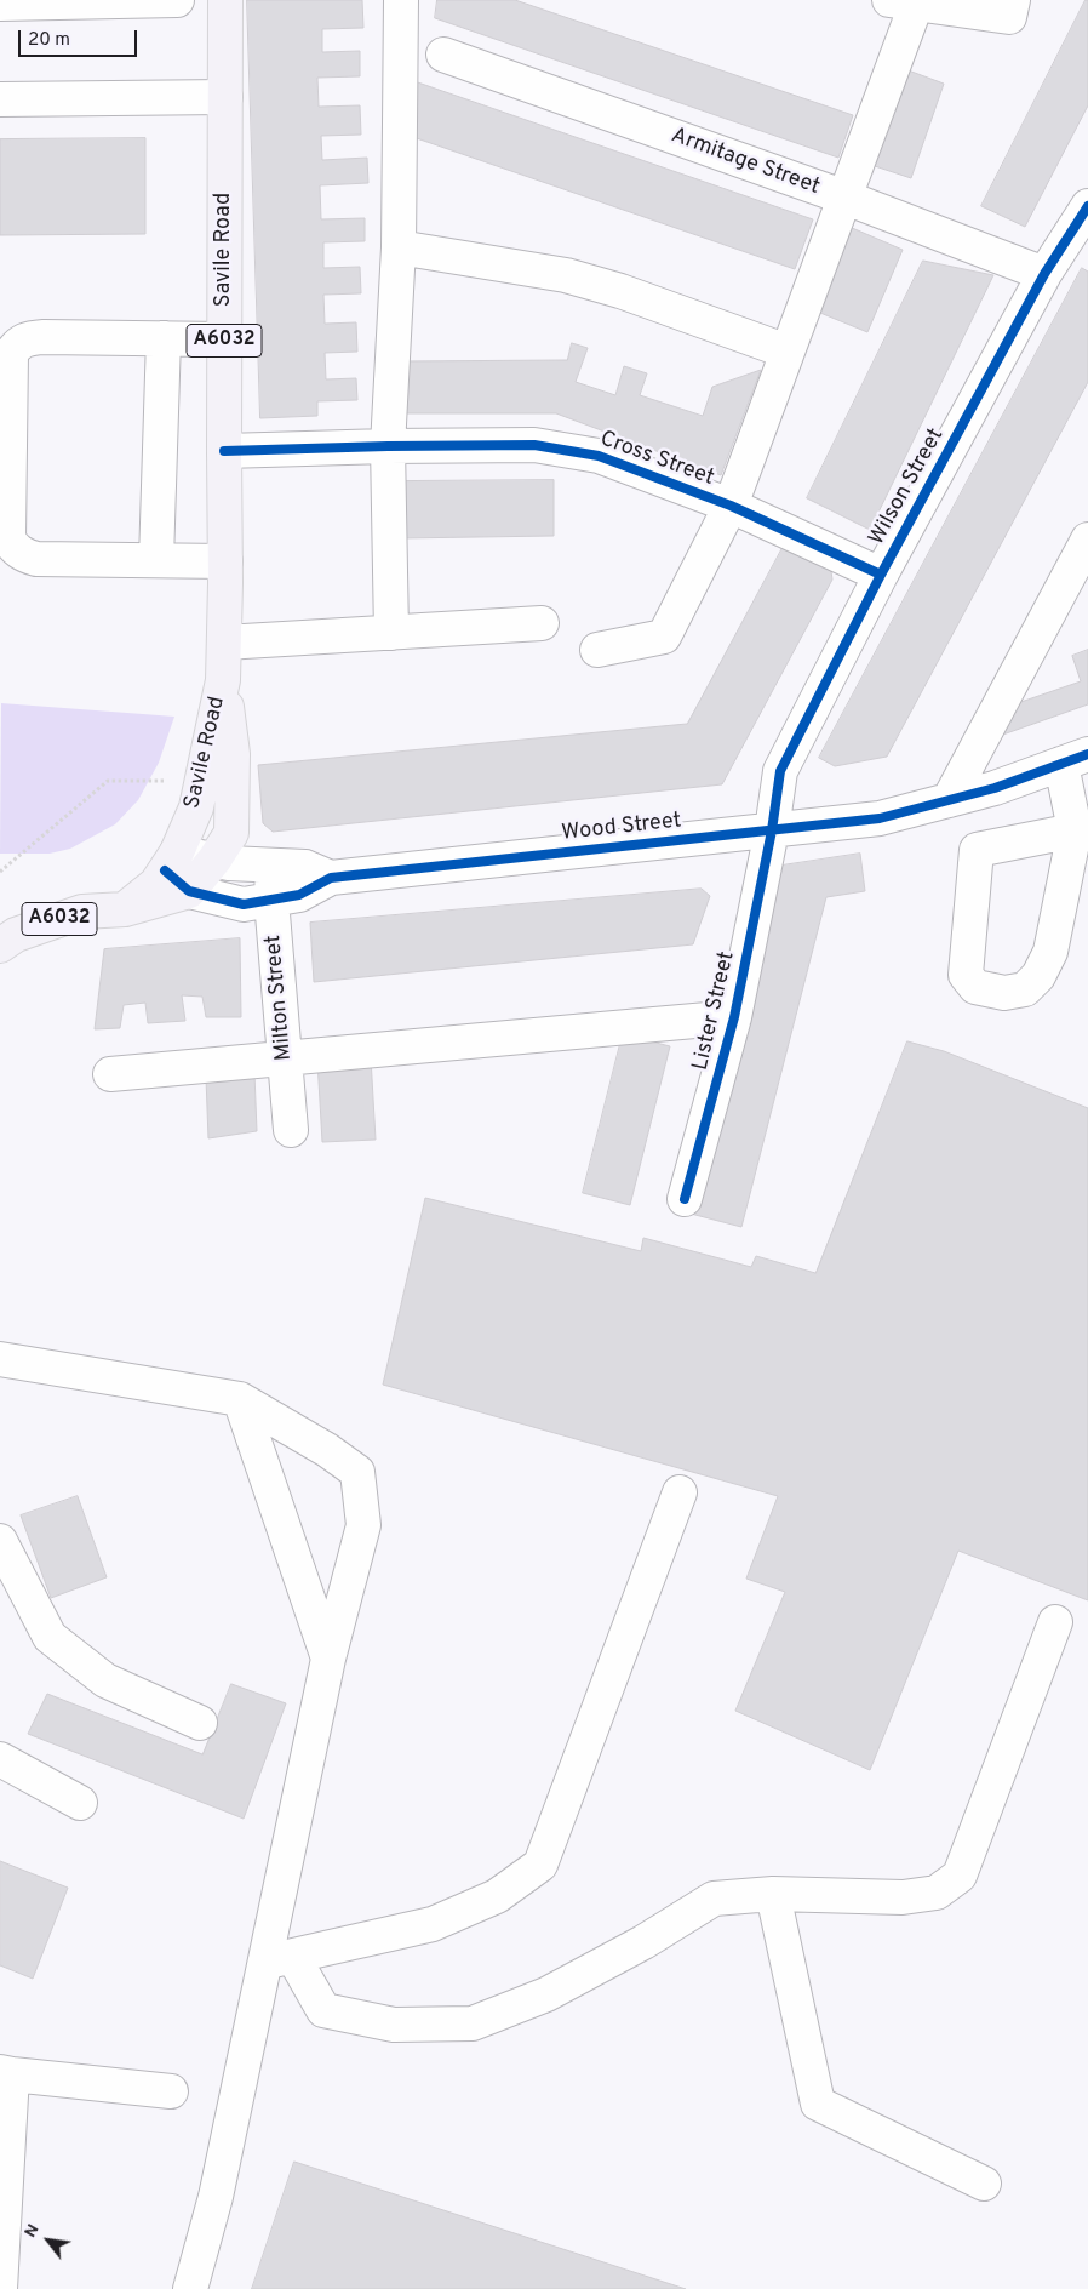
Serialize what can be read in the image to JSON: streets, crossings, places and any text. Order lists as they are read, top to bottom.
{
  "streets": {
    "main road": ["Savile Road", "A6032"],
    "street": [
      "Armitage Street",
      "Cross Street",
      "Wilson Street",
      "Wood Street",
      "Milton Street",
      "Lister Street"
    ]
  },
  "crossings": [
    ["Armitage Street", "Wilson Street"],
    ["Savile Road", "A6032"],
    ["Savile Road", "Cross Street"],
    ["Savile Road", "Wood Street"],
    ["A6032", "Wood Street"],
    ["Cross Street", "Wilson Street"],
    ["Wilson Street", "Wood Street"],
    ["Wilson Street", "Lister Street"],
    ["Wood Street", "Milton Street"],
    ["Wood Street", "Lister Street"]
  ],
  "scale_bar": "20 m",
  "north": "top left"
}
